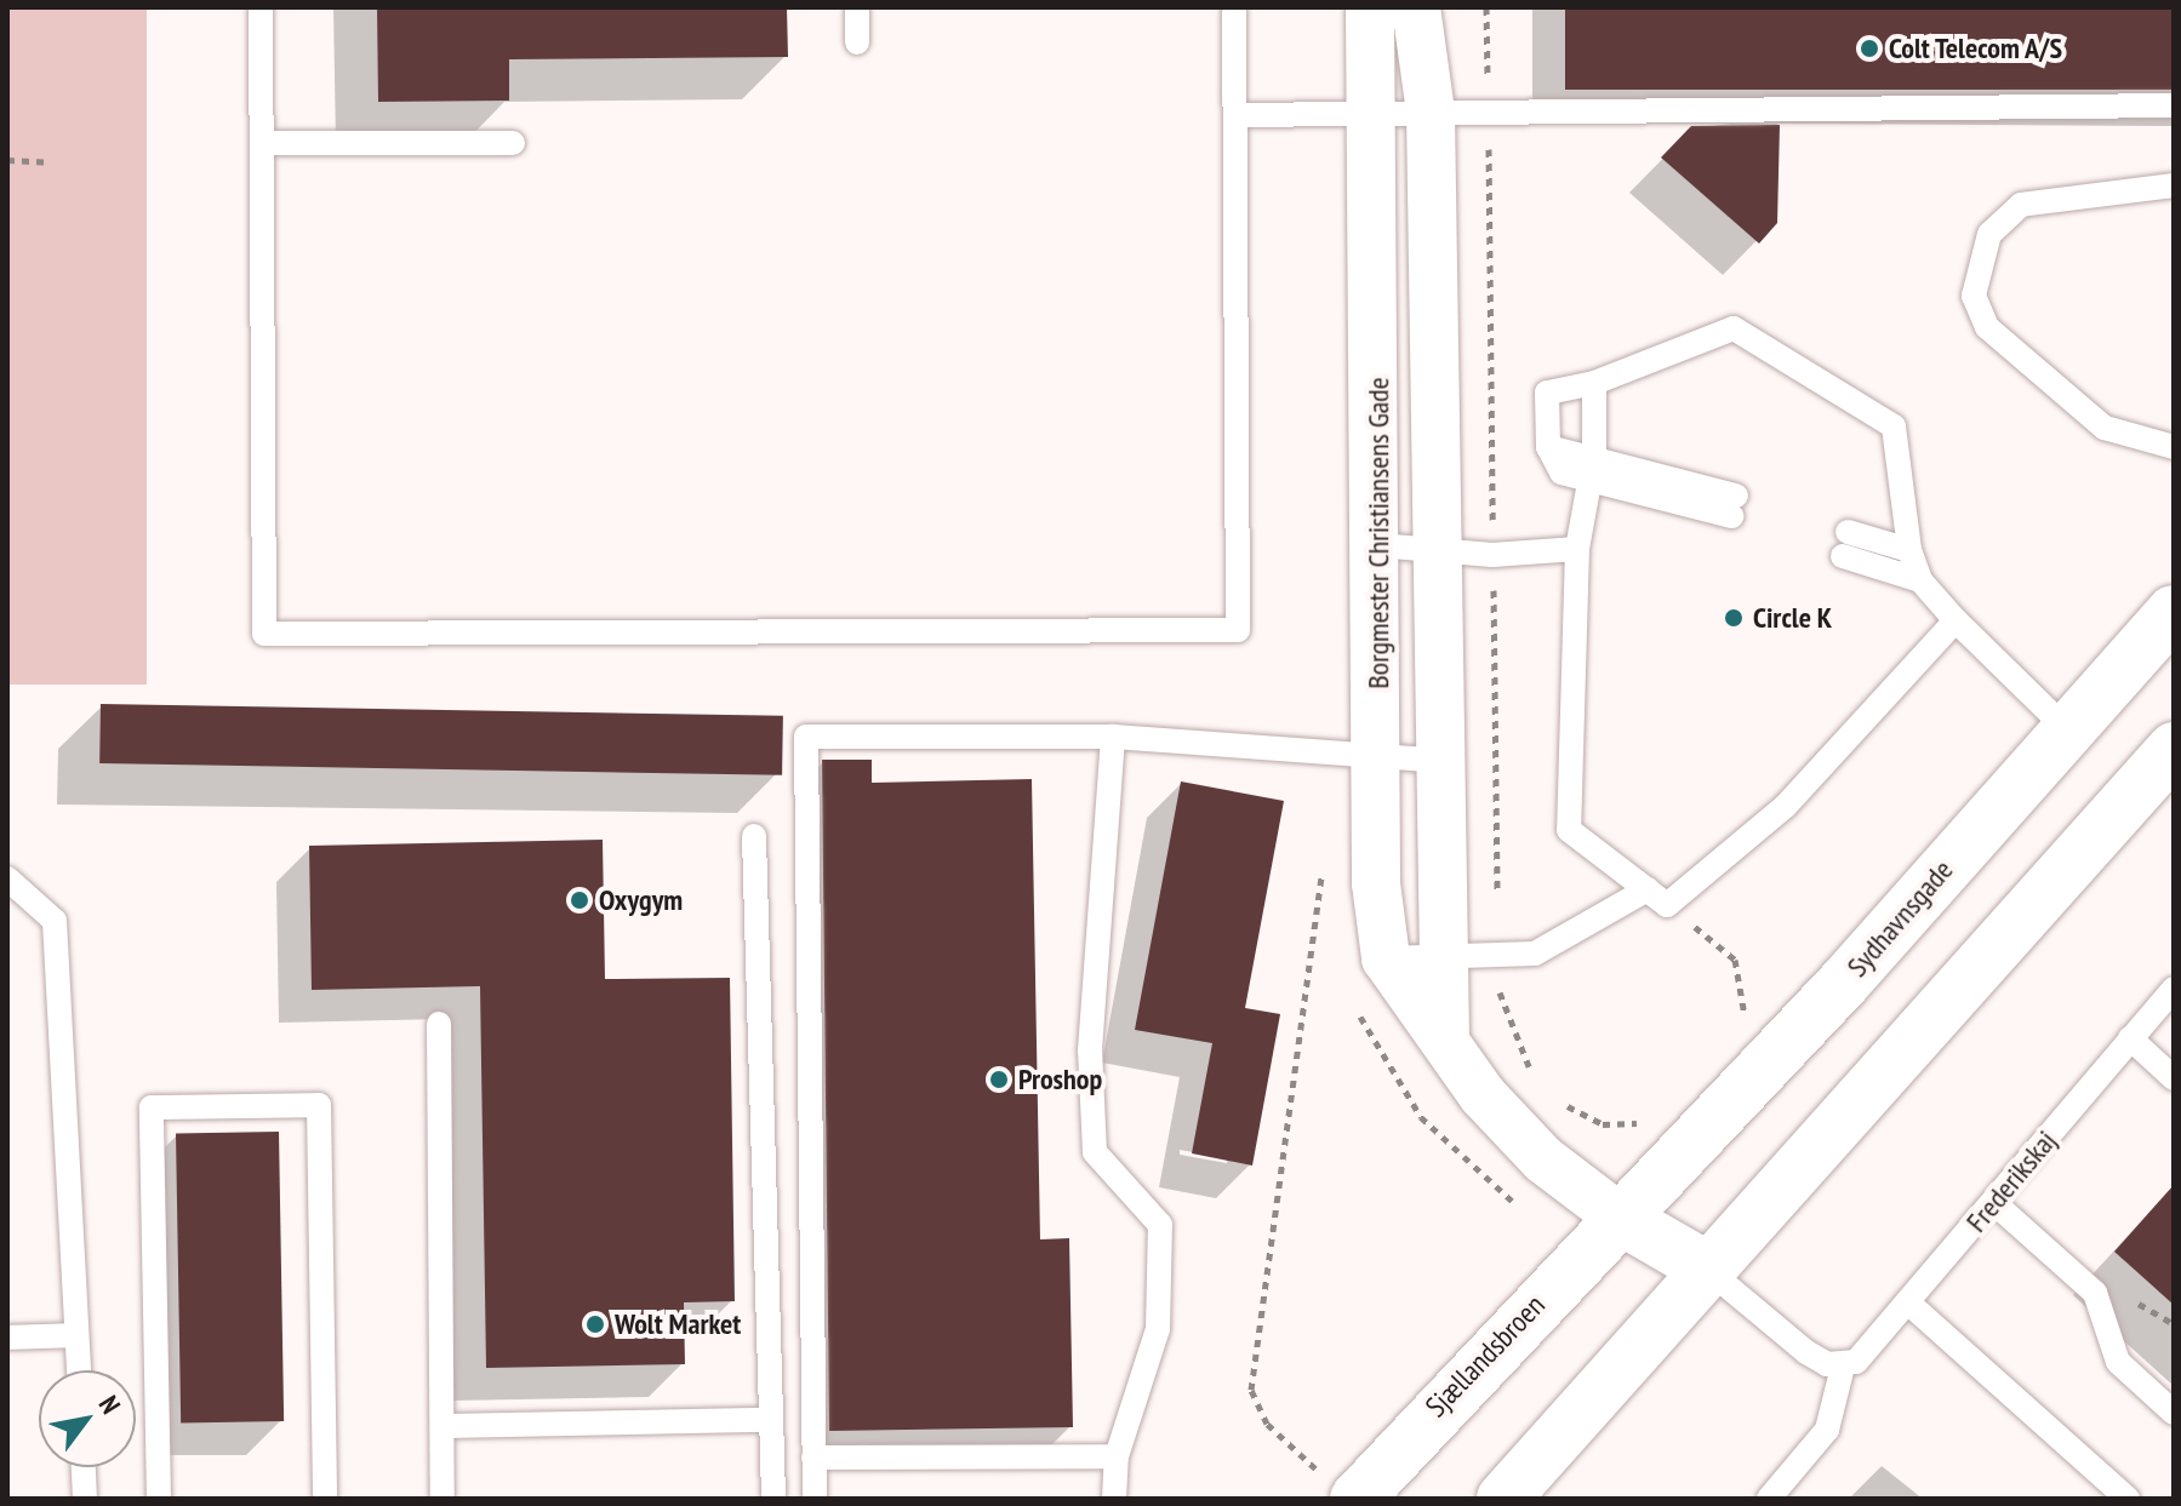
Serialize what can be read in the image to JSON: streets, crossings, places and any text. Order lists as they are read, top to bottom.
{
  "streets": {
    "street": ["Borgmester Christiansens Gade", "Sydhavnsgade", "Sjællandsbroen"],
    "lane": ["Frederikskaj"]
  },
  "crossings": [
    ["Sydhavnsgade", "Sjællandsbroen"]
  ],
  "places": [
    "Colt Telecom A/S",
    "Circle K",
    "Oxygym",
    "Proshop",
    "Wolt Market"
  ],
  "north": "top right"
}
